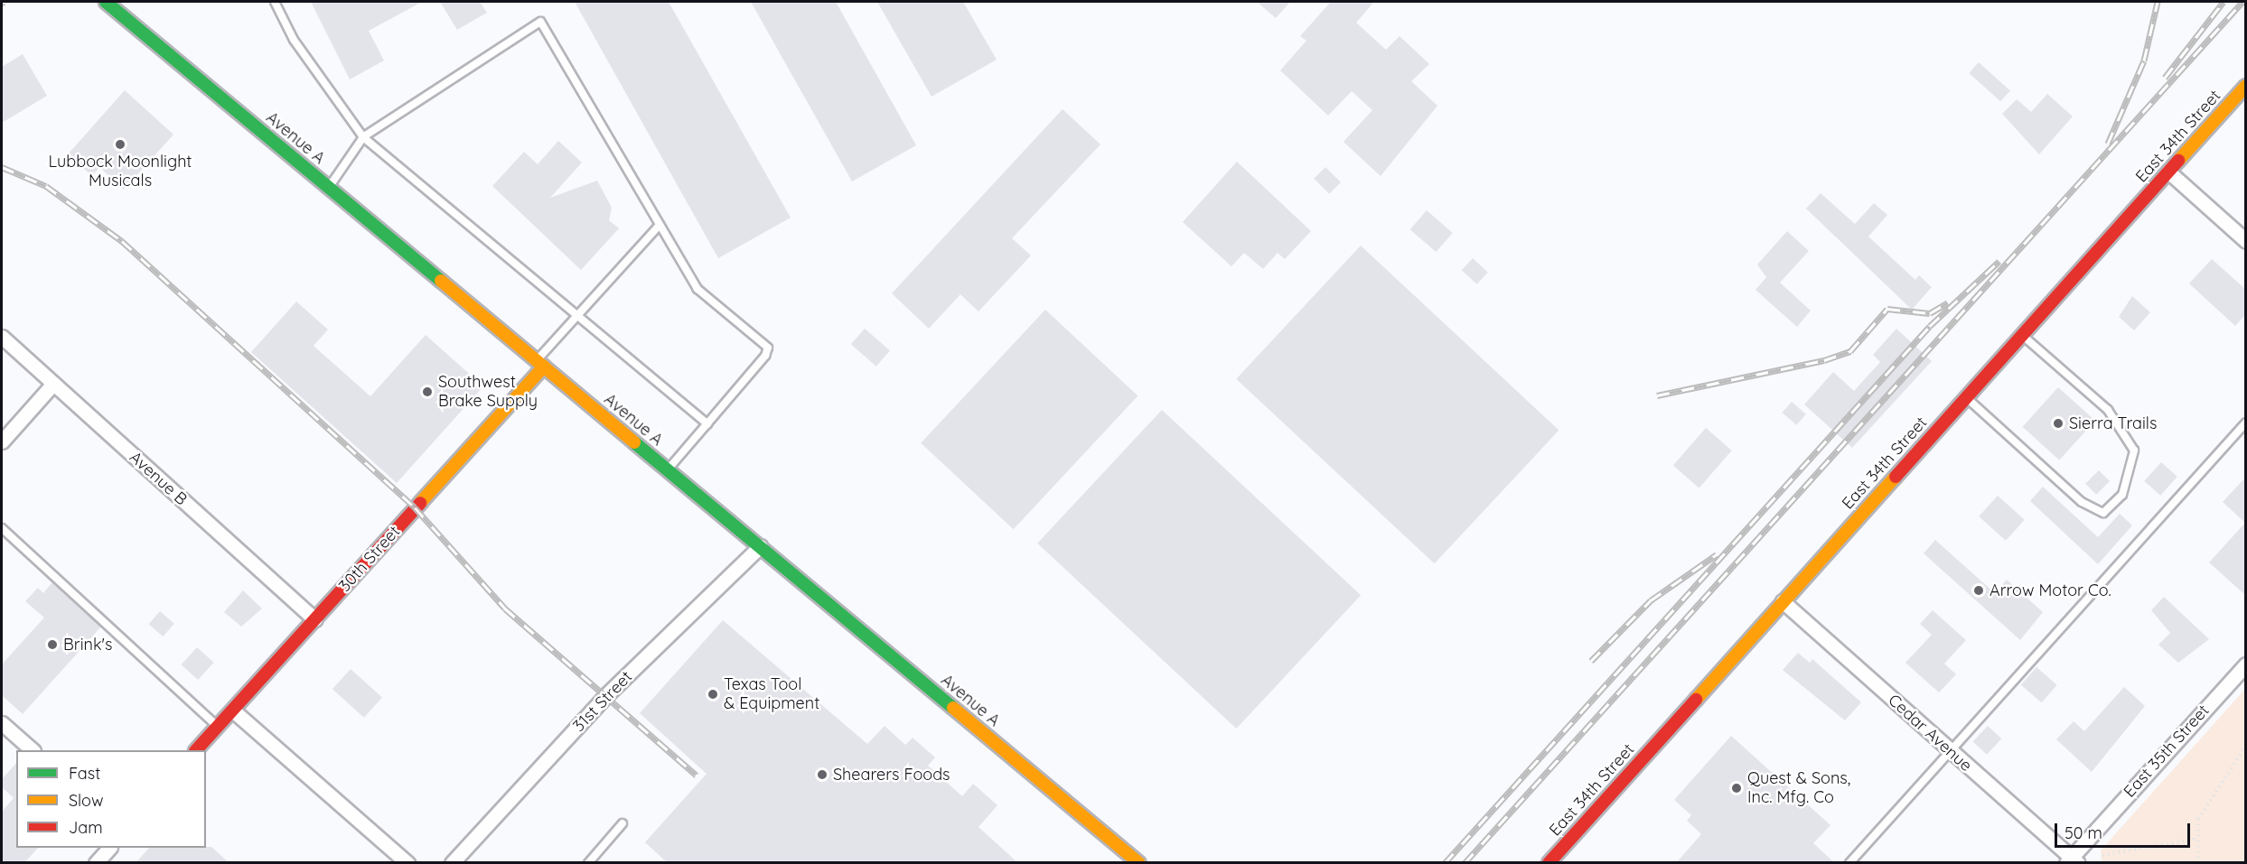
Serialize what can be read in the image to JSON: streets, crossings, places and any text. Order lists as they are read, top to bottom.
{
  "streets": {
    "main road": ["East 34th Street", "Avenue A", "30th Street"],
    "street": [
      "Avenue B",
      "31st Street",
      "Cedar Avenue",
      "East 35th Street"
    ]
  },
  "crossings": [
    ["East 34th Street", "Cedar Avenue"],
    ["Avenue A", "30th Street"],
    ["Avenue A", "31st Street"],
    ["Avenue B", "30th Street"],
    ["Cedar Avenue", "East 35th Street"]
  ],
  "places": [
    "Lubbock Moonlight Musicals",
    "Southwest Brake Supply",
    "Sierra Trails",
    "Arrow Motor Co.",
    "Brink's",
    "Texas Tool & Equipment",
    "Shearers Foods",
    "Quest & Sons, Inc. Mfg. Co"
  ],
  "legend": ["Fast", "Slow", "Jam"],
  "scale_bar": "50 m"
}
